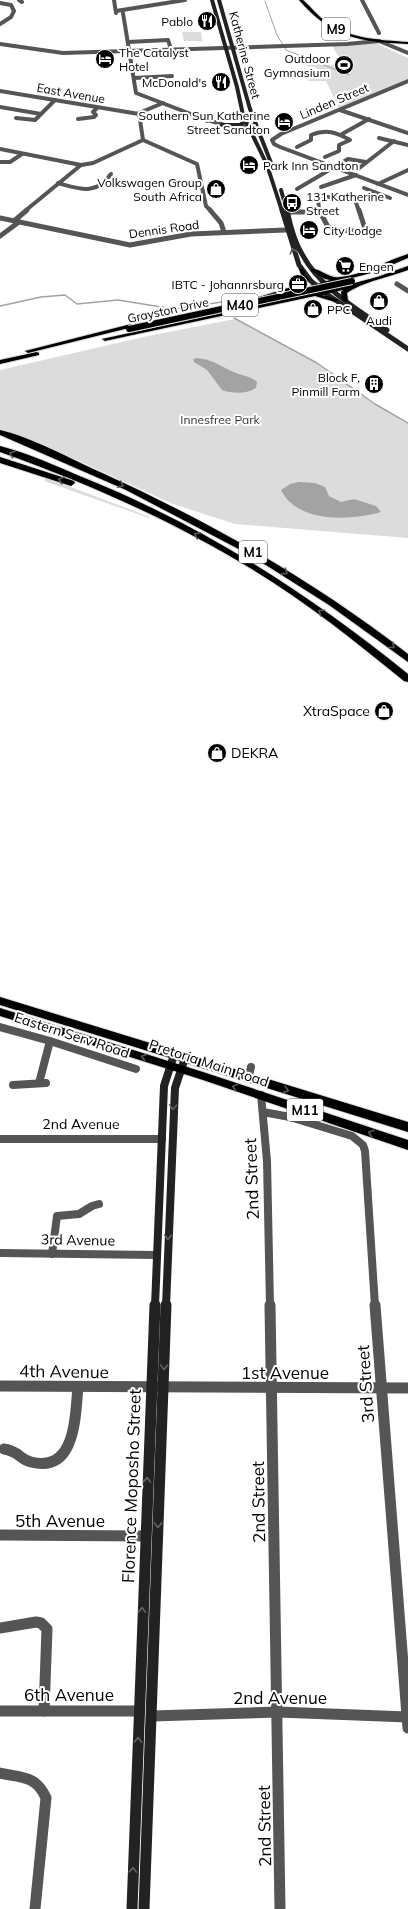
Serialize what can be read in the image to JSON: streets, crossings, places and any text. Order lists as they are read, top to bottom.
{
  "streets": {
    "highway": ["M1"],
    "main road": [
      "M9",
      "Katherine Street",
      "M40",
      "Grayston Drive",
      "Pretoria Main Road",
      "M11",
      "Florence Moposho Street"
    ],
    "street": [
      "East Avenue",
      "Linden Street",
      "Dennis Road",
      "Eastern Serv Road",
      "2nd Avenue",
      "2nd Street",
      "3rd Avenue",
      "4th Avenue",
      "1st Avenue",
      "3rd Street",
      "5th Avenue",
      "6th Avenue"
    ]
  },
  "crossings": [
    ["Katherine Street", "Dennis Road"],
    ["Pretoria Main Road", "2nd Street"],
    ["Pretoria Main Road", "Florence Moposho Street"],
    ["2nd Avenue", "2nd Street"],
    ["2nd Avenue", "3rd Street"],
    ["2nd Avenue", "Florence Moposho Street"],
    ["2nd Street", "1st Avenue"],
    ["2nd Street", "3rd Street"],
    ["3rd Avenue", "Florence Moposho Street"],
    ["4th Avenue", "1st Avenue"],
    ["4th Avenue", "Florence Moposho Street"],
    ["1st Avenue", "3rd Street"],
    ["1st Avenue", "Florence Moposho Street"],
    ["Florence Moposho Street", "5th Avenue"],
    ["Florence Moposho Street", "6th Avenue"]
  ],
  "parks": ["Innesfree Park"],
  "places": {
    "restaurant": ["Pablo", "McDonald's"],
    "hotel": [
      "The Catalyst Hotel",
      "Southern Sun Katherine Street Sandton",
      "Park Inn Sandton",
      "City Lodge"
    ],
    "sports": ["Outdoor Gymnasium"],
    "shop": [
      "Volkswagen Group South Africa",
      "Audi",
      "PPC",
      "XtraSpace",
      "DEKRA"
    ],
    "bus stop": ["131 Katherine Street"],
    "supermarket": ["Engen"],
    "office": ["IBTC - Johannrsburg"],
    "building": ["Block F, Pinmill Farm"]
  }
}
